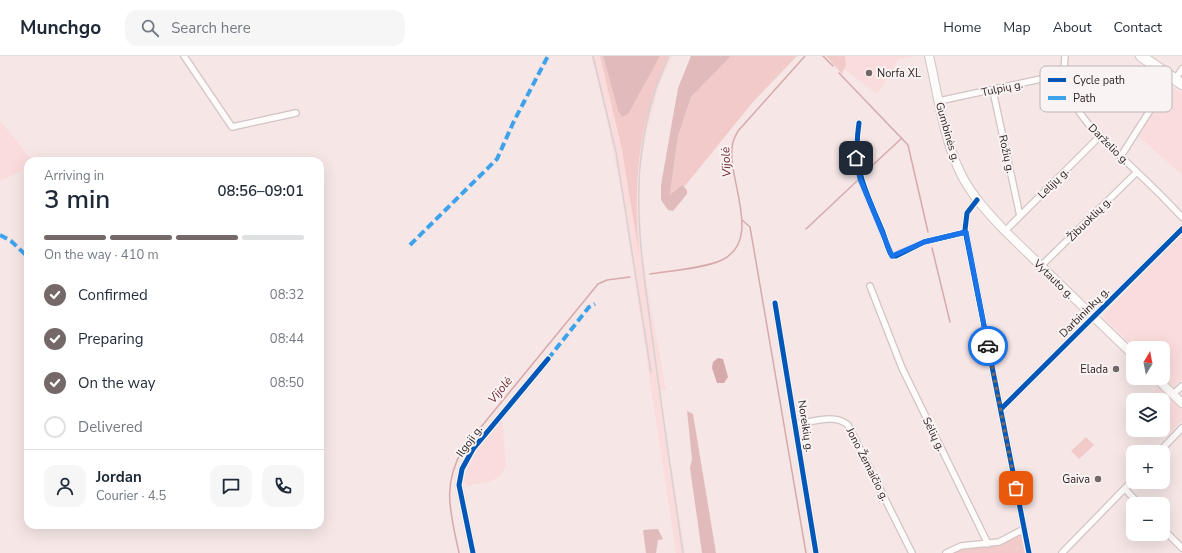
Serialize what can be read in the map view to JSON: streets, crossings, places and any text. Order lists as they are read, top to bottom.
{
  "streets": {
    "main road": ["Gumbinės g.", "Vytauto g."],
    "street": [
      "Tulpių g.",
      "Darželio g.",
      "Rožių g.",
      "Lelijų g.",
      "Žibuoklių g.",
      "Darbininkų g.",
      "Noreikių g.",
      "Sėlių g.",
      "Ilgoji g.",
      "Jono Žemaičio g."
    ]
  },
  "crossings": [
    ["Tulpių g.", "Gumbinės g."],
    ["Tulpių g.", "Rožių g."],
    ["Gumbinės g.", "Vytauto g."],
    ["Darželio g.", "Lelijų g."],
    ["Darželio g.", "Žibuoklių g."],
    ["Rožių g.", "Lelijų g."],
    ["Lelijų g.", "Vytauto g."],
    ["Žibuoklių g.", "Vytauto g."],
    ["Vytauto g.", "Darbininkų g."],
    ["Noreikių g.", "Jono Žemaičio g."]
  ],
  "water": ["Vijolė"],
  "places": ["Norfa XL", "Elada", "Gaiva"],
  "legend": ["Cycle path", "Path"],
  "north": "top",
  "page": {
    "header": "Munchgo",
    "search": "Search here",
    "nav": [
      "Home",
      "Map",
      "About",
      "Contact"
    ],
    "heading": ["3 min", "Arriving in", "08:56–09:01"],
    "panel": ["Jordan", "Courier · 4.5"],
    "bar": "On the way · 410 m",
    "list": [
      ["Confirmed", "08:32"],
      ["Preparing", "08:44"],
      ["On the way", "08:50"],
      "Delivered"
    ],
    "map_buttons": ["+", "−"]
  }
}
